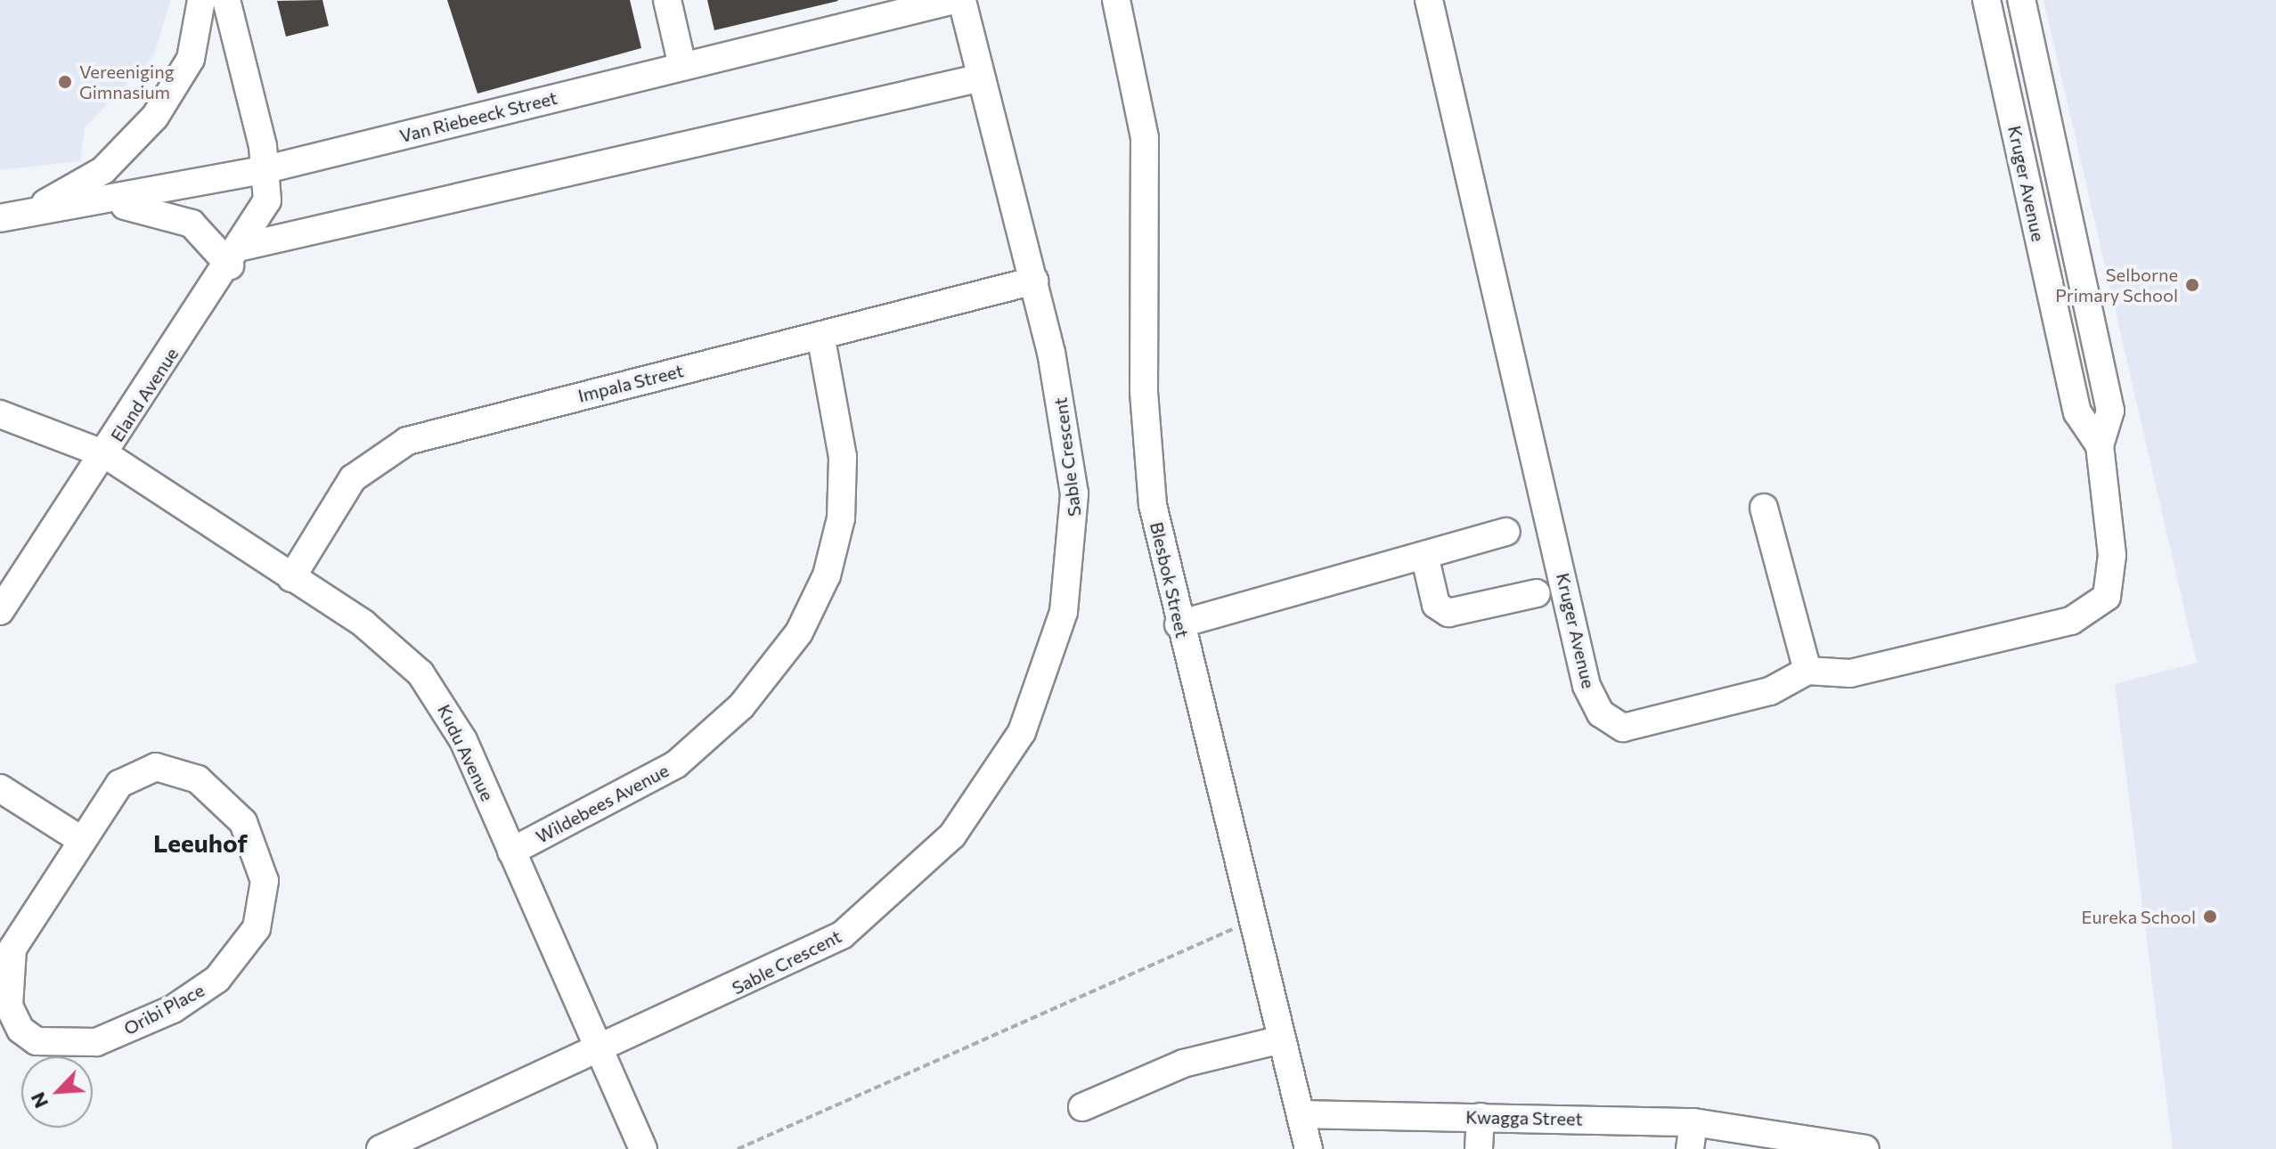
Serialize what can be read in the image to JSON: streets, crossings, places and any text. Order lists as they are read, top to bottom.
{
  "streets": {
    "street": [
      "Van Riebeeck Street",
      "Kruger Avenue",
      "Impala Street",
      "Eland Avenue",
      "Sable Crescent",
      "Blesbok Street",
      "Kudu Avenue",
      "Wildebees Avenue",
      "Oribi Place",
      "Kwagga Street"
    ]
  },
  "crossings": [
    ["Van Riebeeck Street", "Eland Avenue"],
    ["Impala Street", "Sable Crescent"],
    ["Impala Street", "Kudu Avenue"],
    ["Impala Street", "Wildebees Avenue"],
    ["Eland Avenue", "Kudu Avenue"],
    ["Sable Crescent", "Kudu Avenue"],
    ["Blesbok Street", "Kwagga Street"],
    ["Kudu Avenue", "Wildebees Avenue"]
  ],
  "districts": ["Leeuhof"],
  "places": ["Vereeniging Gimnasium", "Selborne Primary School", "Eureka School"],
  "north": "bottom left"
}
